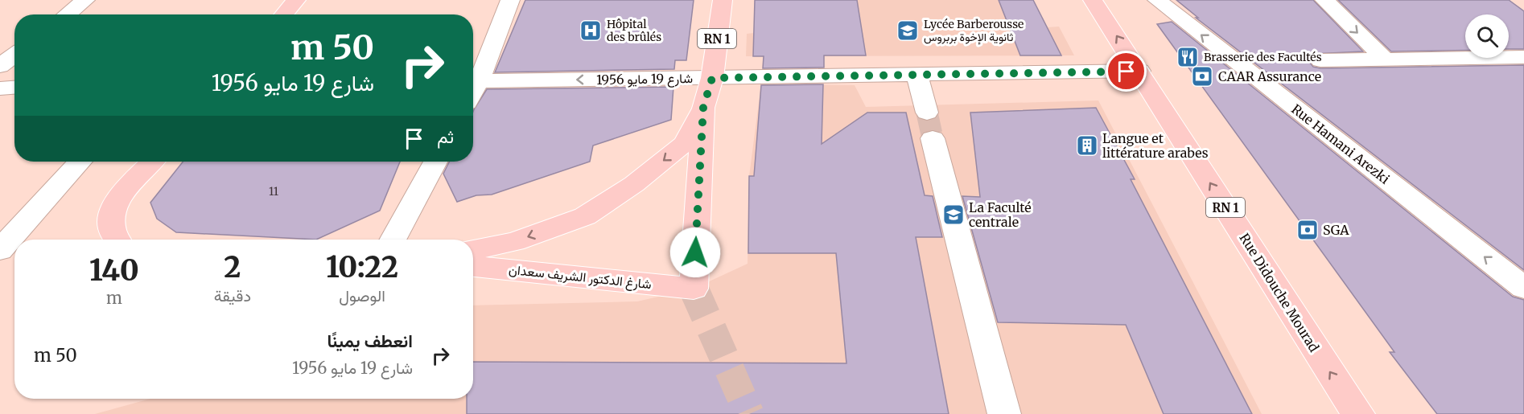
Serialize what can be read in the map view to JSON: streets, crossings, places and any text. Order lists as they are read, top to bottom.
{
  "streets": {
    "main road": ["RN 1", "شارغ الدكتور الشريف سعدان", "Rue Didouche Mourad"],
    "street": ["شارع 19 مايو 1956", "Rue Hamani Arezki"]
  },
  "crossings": [
    ["RN 1", "شارع 19 مايو 1956"],
    ["RN 1", "شارغ الدكتور الشريف سعدان"],
    ["شارع 19 مايو 1956", "Rue Didouche Mourad"]
  ],
  "one_way": [
    "شارع 19 مايو 1956",
    "Rue Hamani Arezki",
    "شارغ الدكتور الشريف سعدان",
    "Rue Didouche Mourad"
  ],
  "places": {
    "hospital": ["Hôpital des brûlés"],
    "school or university": ["Lycée Barberousse ثانوية الإخوة بربروس", "La Faculté centrale"],
    "restaurant": ["Brasserie des Facultés"],
    "bank": ["CAAR Assurance", "SGA"],
    "building": ["Langue et littérature arabes"]
  },
  "house_numbers": ["11"],
  "page": {
    "turn": ["50 m", "شارع 19 مايو 1956"],
    "then": "ثم",
    "eta": [
      "10:22",
      "الوصول",
      "2",
      "دقيقة",
      "140",
      "m"
    ],
    "list": [
      {
        "name": "انعطف يمينًا",
        "note": "شارع 19 مايو 1956",
        "value": "50 m"
      }
    ]
  }
}
